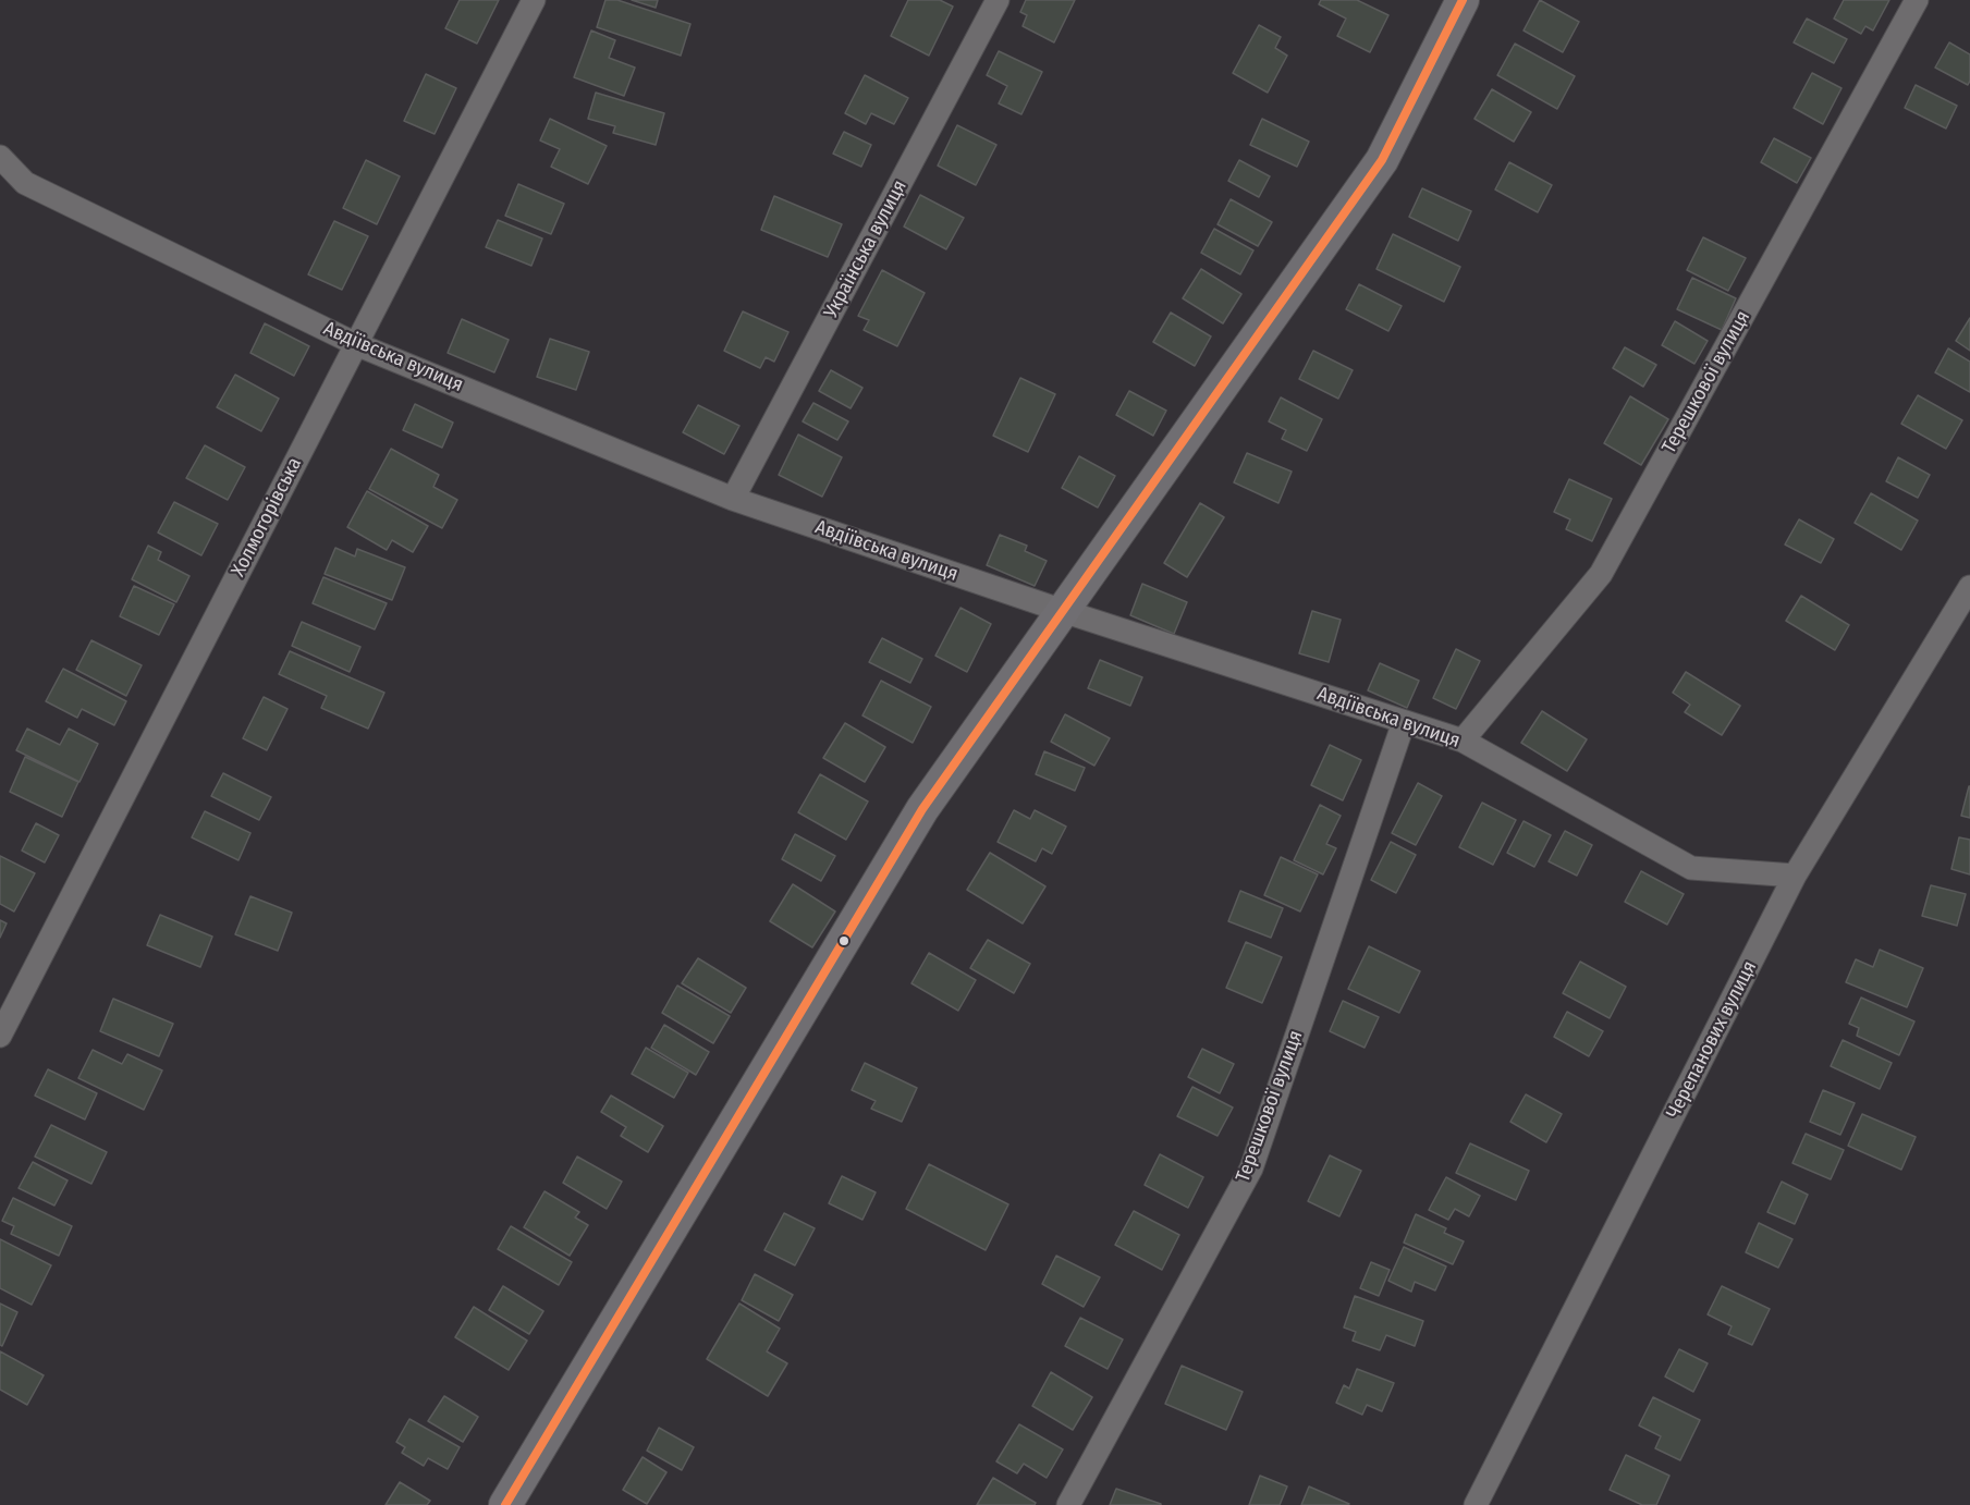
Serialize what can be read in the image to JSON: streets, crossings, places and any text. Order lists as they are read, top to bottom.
{
  "streets": {
    "street": [
      "Українська вулиця",
      "Авдіївська вулиця",
      "Терешкової вулиця",
      "Холмогорівська",
      "Черепанових вулиця"
    ]
  },
  "crossings": [
    ["Українська вулиця", "Авдіївська вулиця"],
    ["Авдіївська вулиця", "Терешкової вулиця"],
    ["Авдіївська вулиця", "Холмогорівська"],
    ["Авдіївська вулиця", "Черепанових вулиця"]
  ]
}
